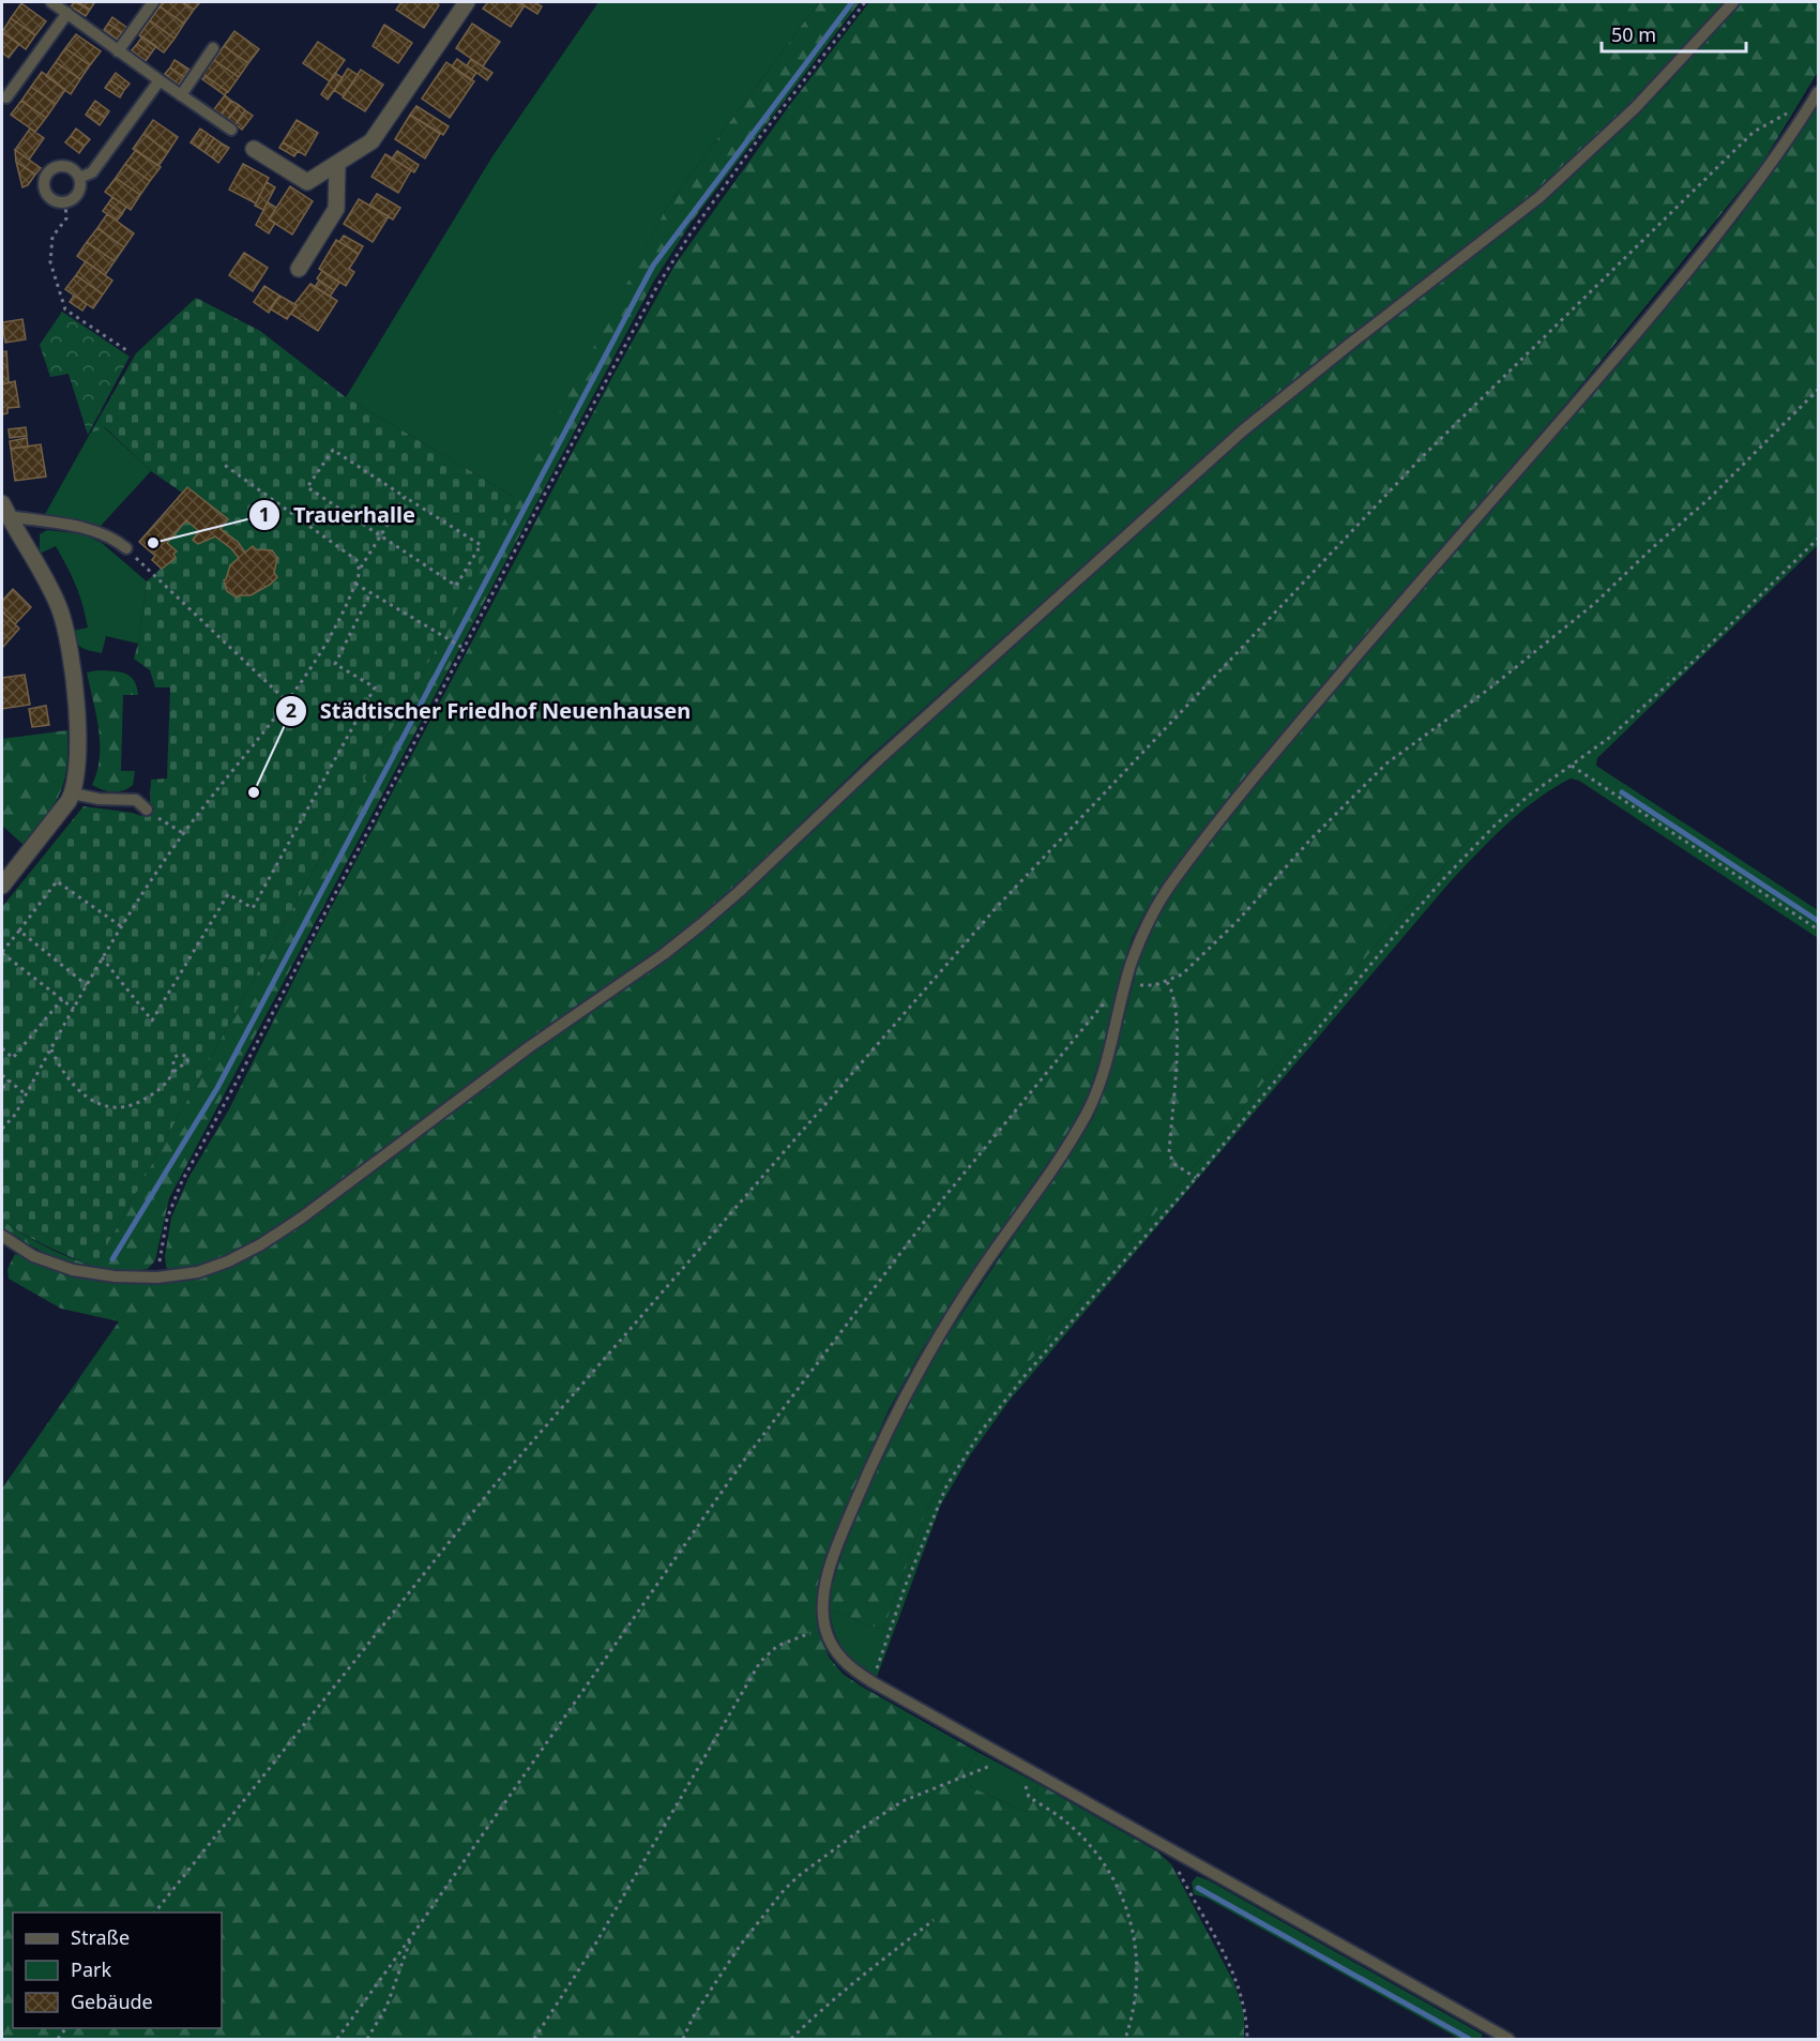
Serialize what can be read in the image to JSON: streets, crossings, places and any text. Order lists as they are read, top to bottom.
{
  "places": ["Trauerhalle", "Städtischer Friedhof Neuenhausen"],
  "legend": ["Straße", "Park", "Gebäude"],
  "scale_bar": "50 m"
}
